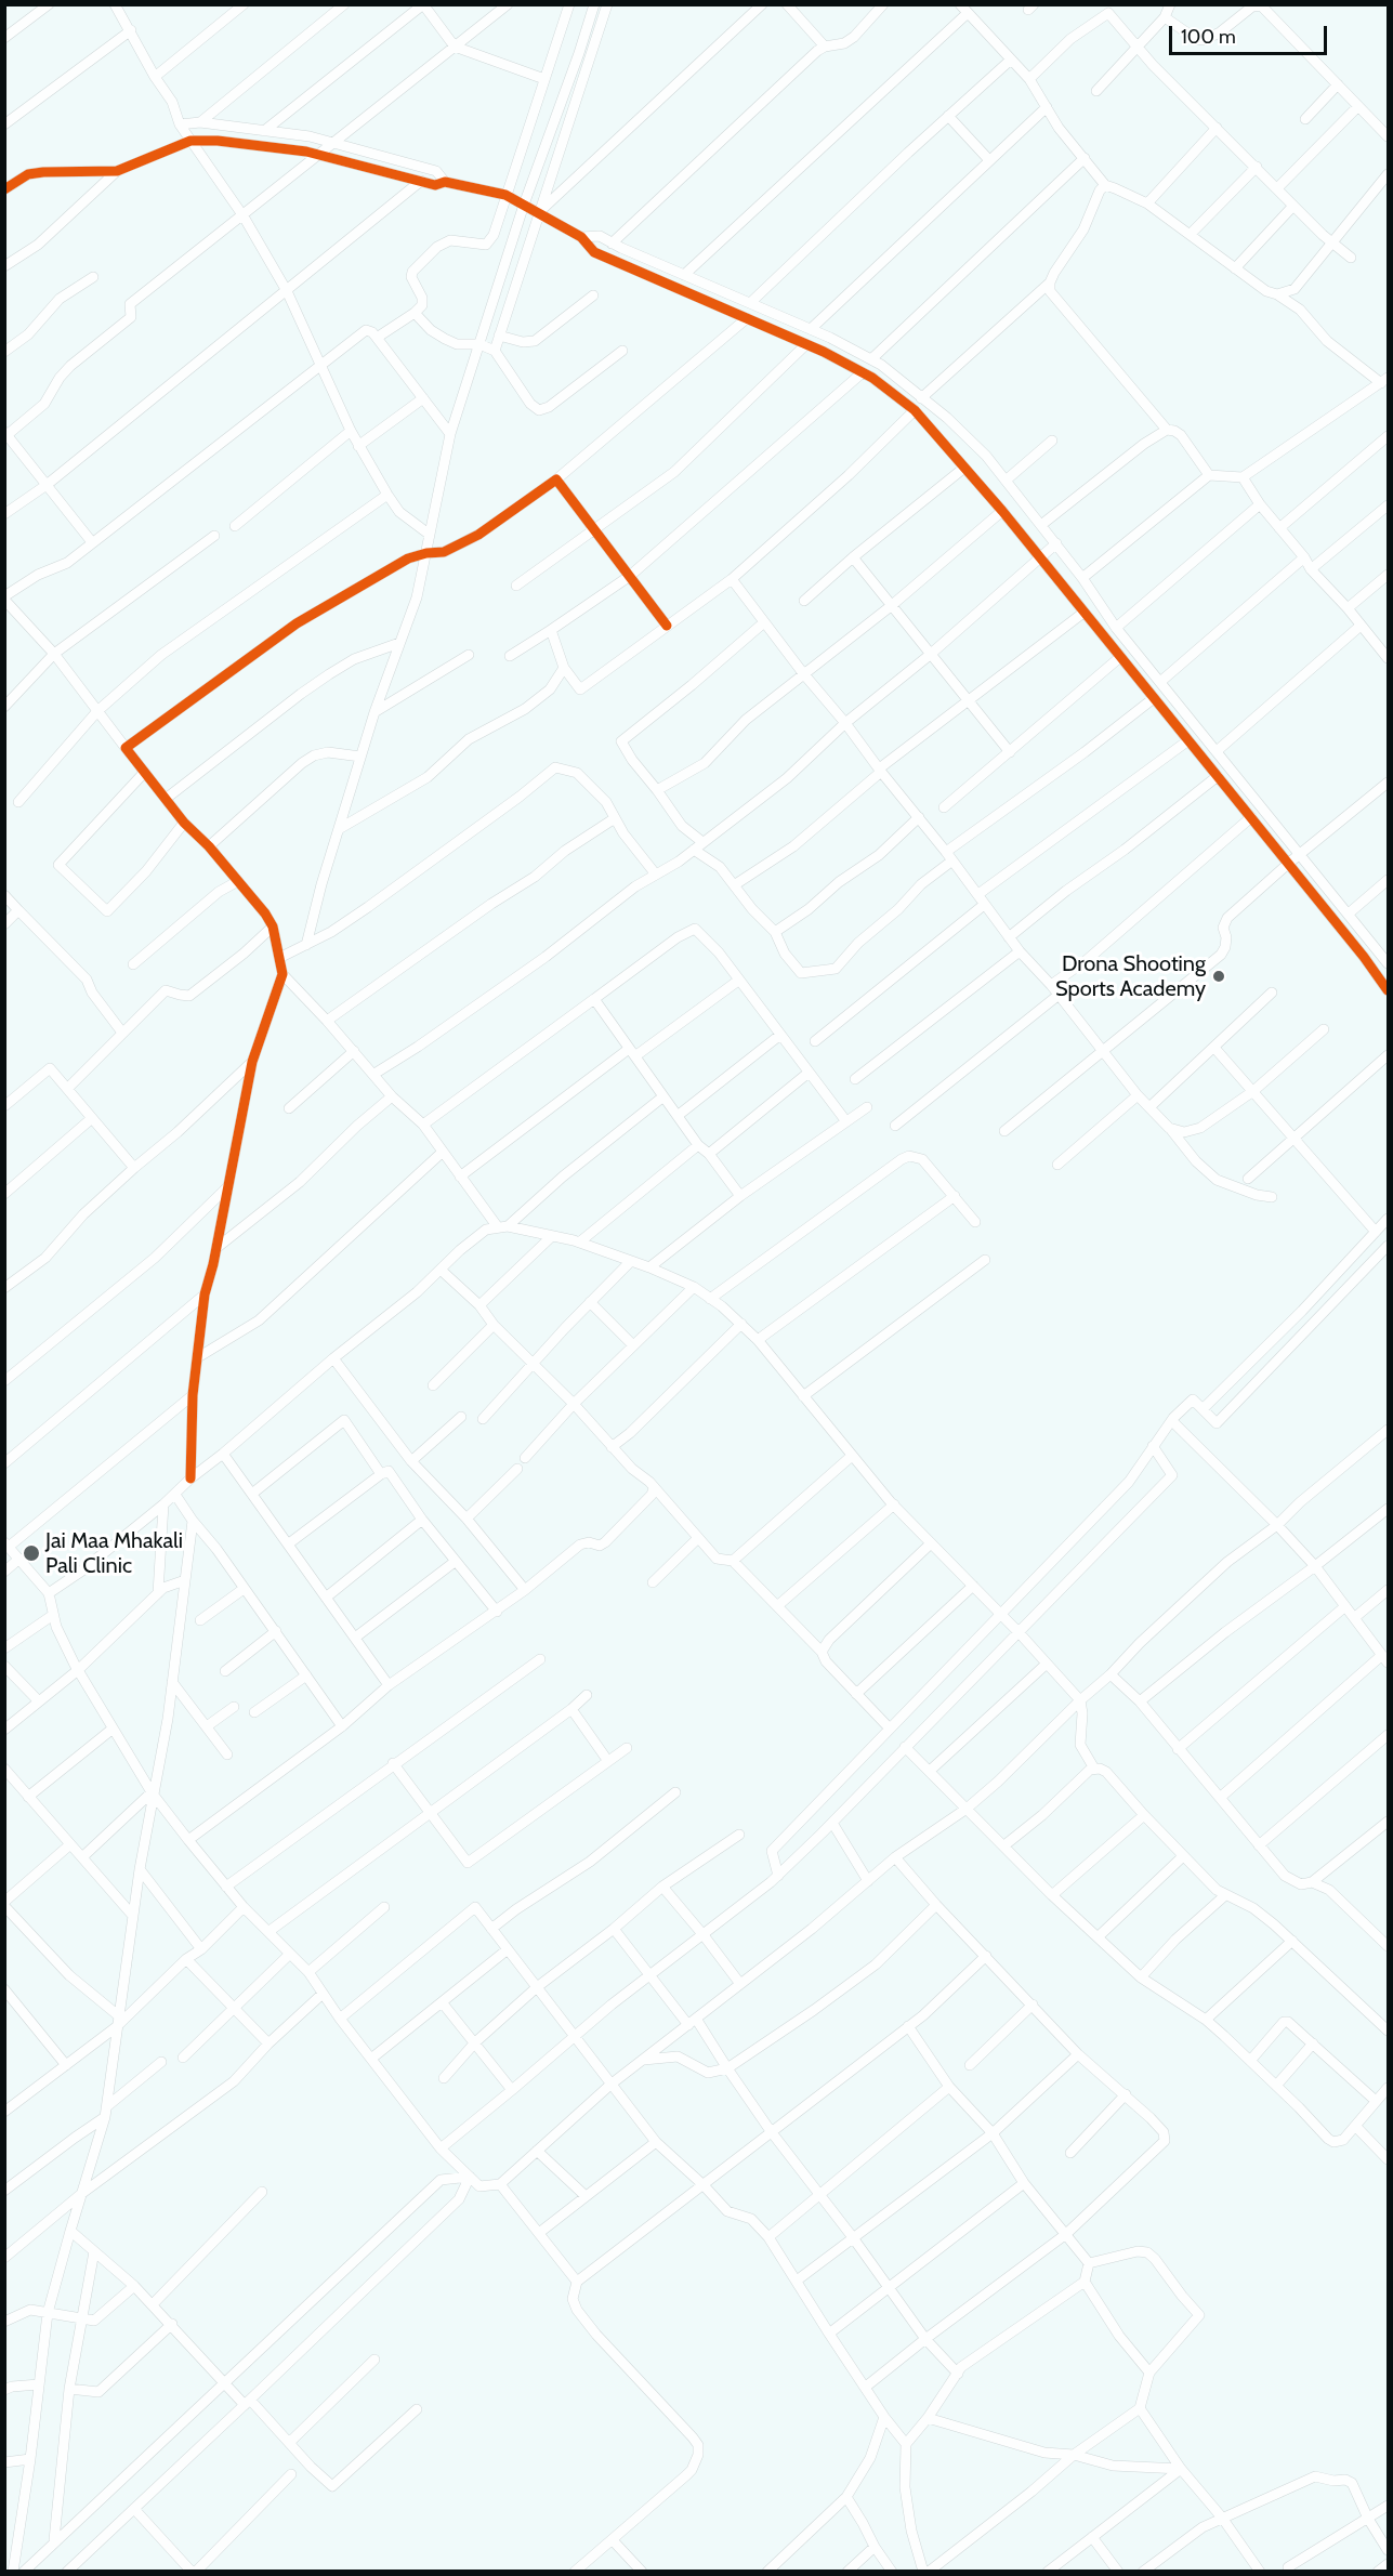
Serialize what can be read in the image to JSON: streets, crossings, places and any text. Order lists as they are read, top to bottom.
{
  "places": ["Drona Shooting Sports Academy", "Jai Maa Mhakali Pali Clinic"],
  "scale_bar": "100 m"
}
